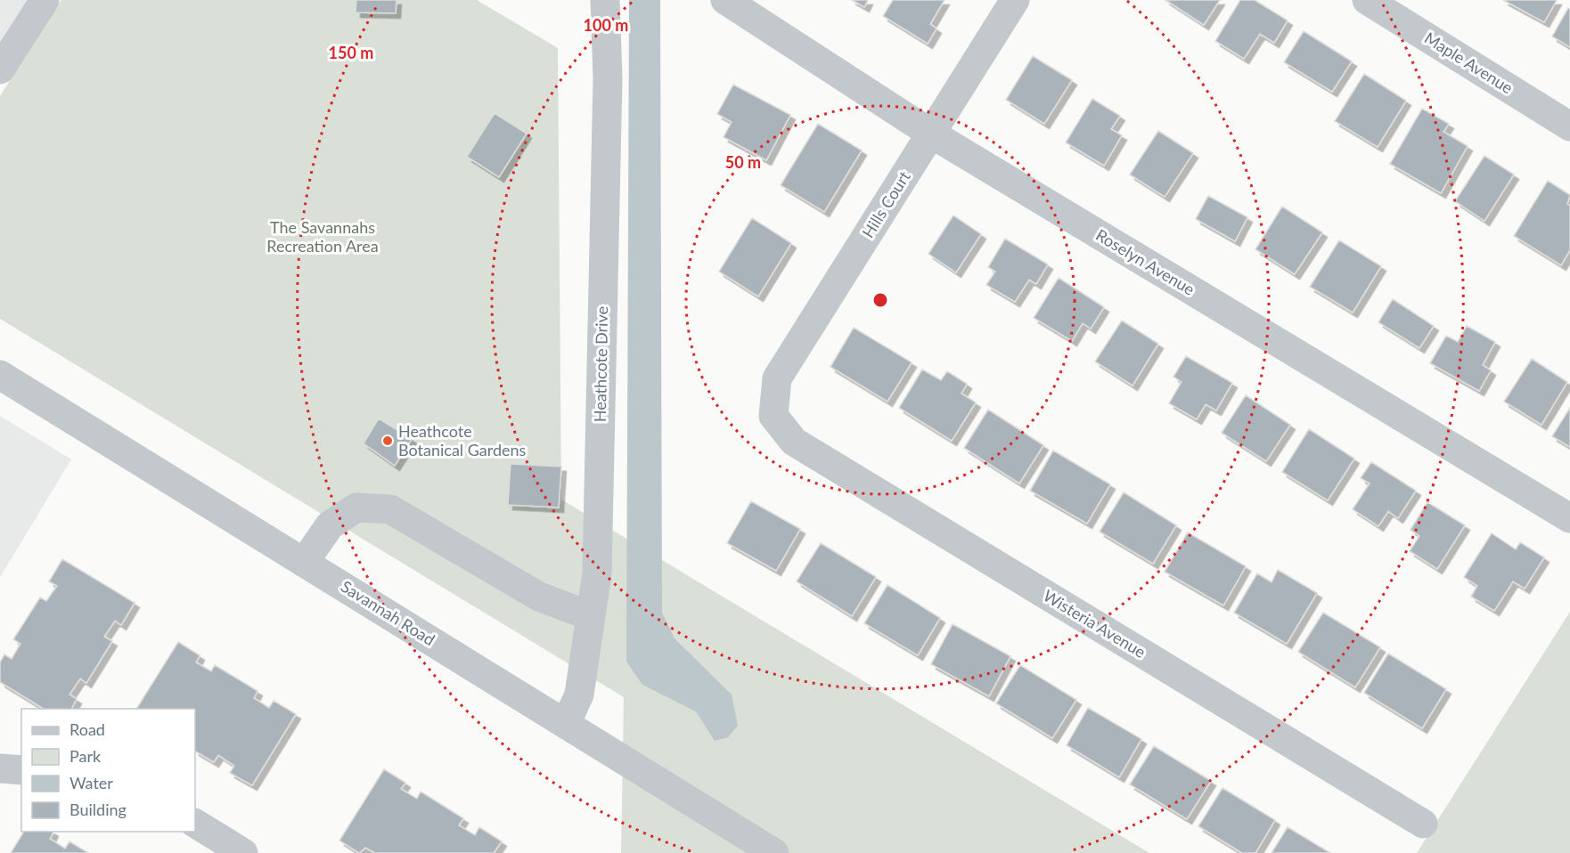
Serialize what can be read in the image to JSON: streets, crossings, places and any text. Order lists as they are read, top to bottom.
{
  "streets": {
    "street": [
      "Maple Avenue",
      "Hills Court",
      "Roselyn Avenue",
      "Heathcote Drive",
      "Savannah Road",
      "Wisteria Avenue"
    ]
  },
  "crossings": [
    ["Hills Court", "Roselyn Avenue"],
    ["Hills Court", "Wisteria Avenue"],
    ["Heathcote Drive", "Savannah Road"]
  ],
  "parks": ["The Savannahs Recreation Area"],
  "places": ["Heathcote Botanical Gardens"],
  "legend": [
    "Road",
    "Park",
    "Water",
    "Building"
  ],
  "rings": ["100 m", "150 m", "50 m"]
}
